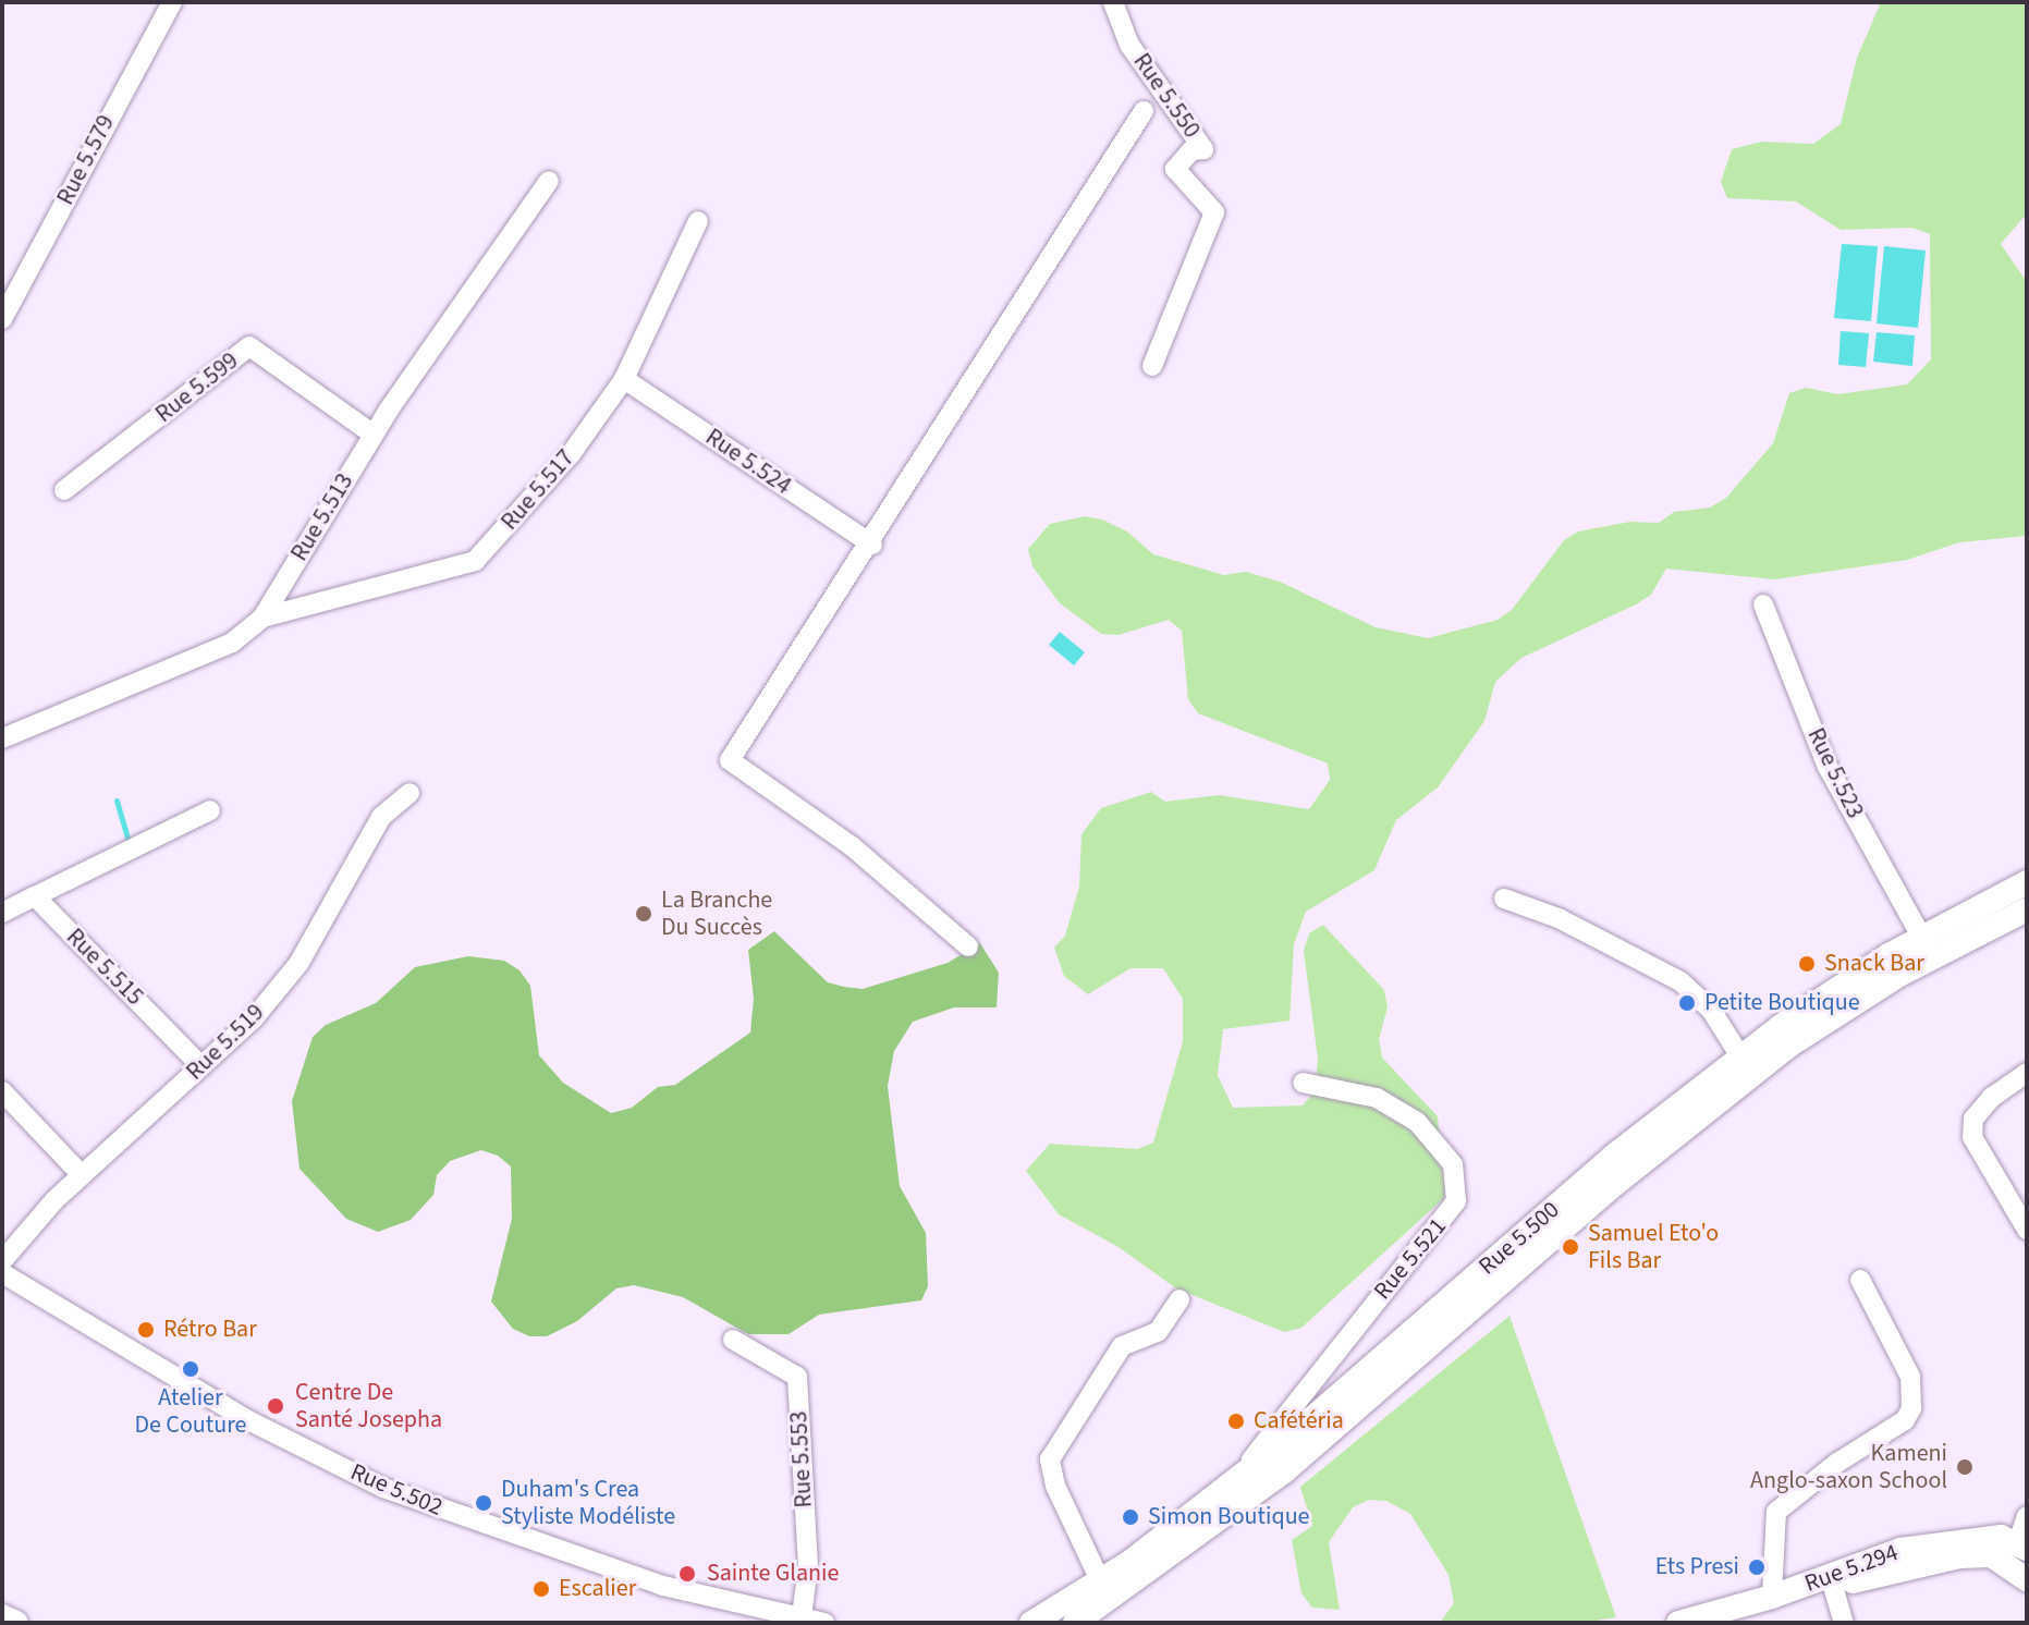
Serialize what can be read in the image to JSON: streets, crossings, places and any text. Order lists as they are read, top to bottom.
{
  "streets": {
    "main road": ["Rue 5.500", "Rue 5.294"],
    "street": [
      "Rue 5.550",
      "Rue 5.579",
      "Rue 5.599",
      "Rue 5.524",
      "Rue 5.517",
      "Rue 5.513",
      "Rue 5.523",
      "Rue 5.515",
      "Rue 5.519",
      "Rue 5.521",
      "Rue 5.553",
      "Rue 5.502"
    ]
  },
  "crossings": [
    ["Rue 5.599", "Rue 5.513"],
    ["Rue 5.524", "Rue 5.517"],
    ["Rue 5.517", "Rue 5.513"],
    ["Rue 5.523", "Rue 5.500"],
    ["Rue 5.515", "Rue 5.519"],
    ["Rue 5.500", "Rue 5.521"],
    ["Rue 5.553", "Rue 5.502"]
  ],
  "places": [
    "La Branche Du Succès",
    "Snack Bar",
    "Petite Boutique",
    "Samuel Eto'o Fils Bar",
    "Rétro Bar",
    "Atelier De Couture",
    "Centre De Santé Josepha",
    "Cafétéria",
    "Kameni Anglo-saxon School",
    "Duham's Crea Styliste Modéliste",
    "Simon Boutique",
    "Ets Presi",
    "Sainte Glanie",
    "Escalier"
  ]
}
